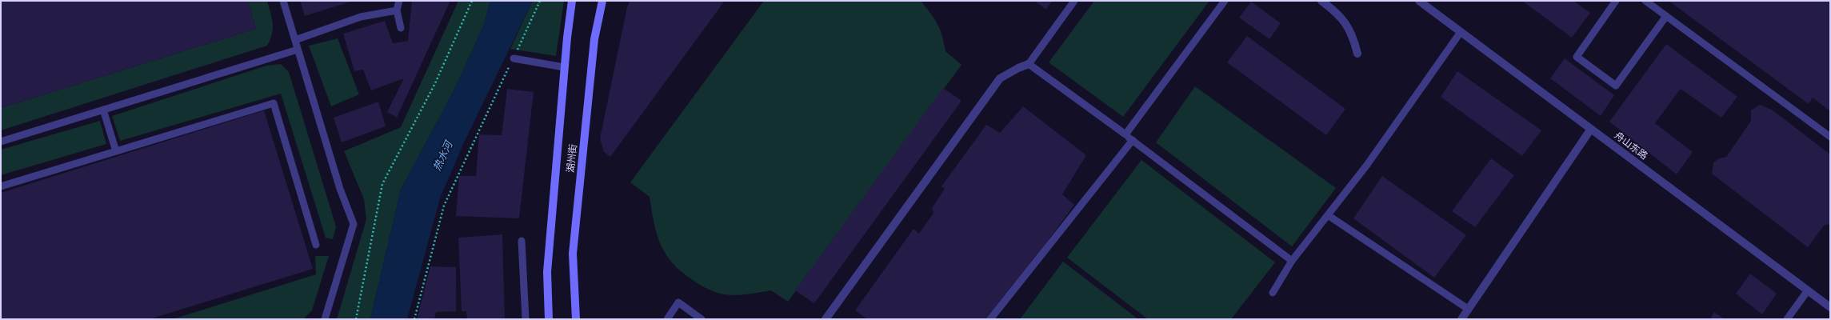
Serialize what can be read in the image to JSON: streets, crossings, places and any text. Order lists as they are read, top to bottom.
{
  "streets": {
    "main road": ["湖州街"],
    "street": ["舟山东路"]
  },
  "water": ["热水河"]
}
